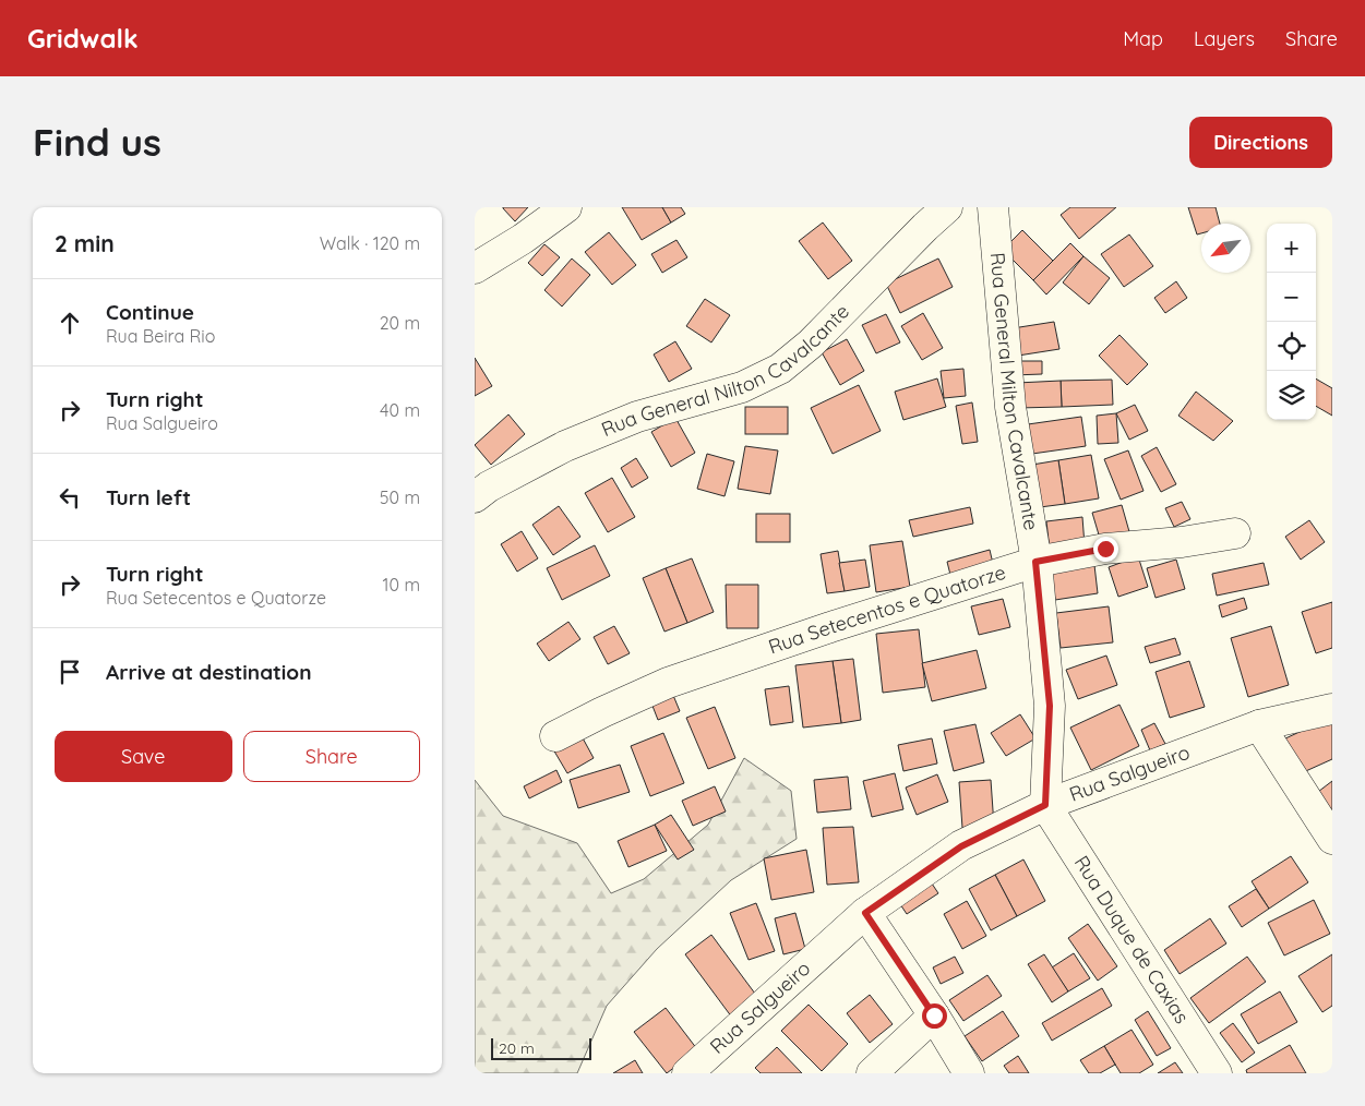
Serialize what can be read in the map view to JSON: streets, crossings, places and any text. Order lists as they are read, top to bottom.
{
  "streets": {
    "street": [
      "Rua General Nilton Cavalcante",
      "Rua General Milton Cavalcante",
      "Rua Setecentos e Quatorze",
      "Rua Salgueiro",
      "Rua Duque de Caxias"
    ]
  },
  "crossings": [
    ["Rua General Milton Cavalcante", "Rua Setecentos e Quatorze"],
    ["Rua General Milton Cavalcante", "Rua Salgueiro"],
    ["Rua General Milton Cavalcante", "Rua Duque de Caxias"],
    ["Rua Salgueiro", "Rua Duque de Caxias"]
  ],
  "scale_bar": "20 m",
  "north": "bottom left",
  "page": {
    "header": "Gridwalk",
    "nav": ["Map", "Layers", "Share"],
    "buttons": [
      "Directions",
      ["Save", "Share"]
    ],
    "title": "Find us",
    "heading": ["2 min", "Walk · 120 m"],
    "map_buttons": ["+", "−"],
    "list": [
      ["Continue", "Rua Beira Rio", "20 m"],
      ["Turn right", "Rua Salgueiro", "40 m"],
      ["Turn left", "50 m"],
      ["Turn right", "Rua Setecentos e Quatorze", "10 m"],
      "Arrive at destination"
    ],
    "scale": "20 m"
  }
}
